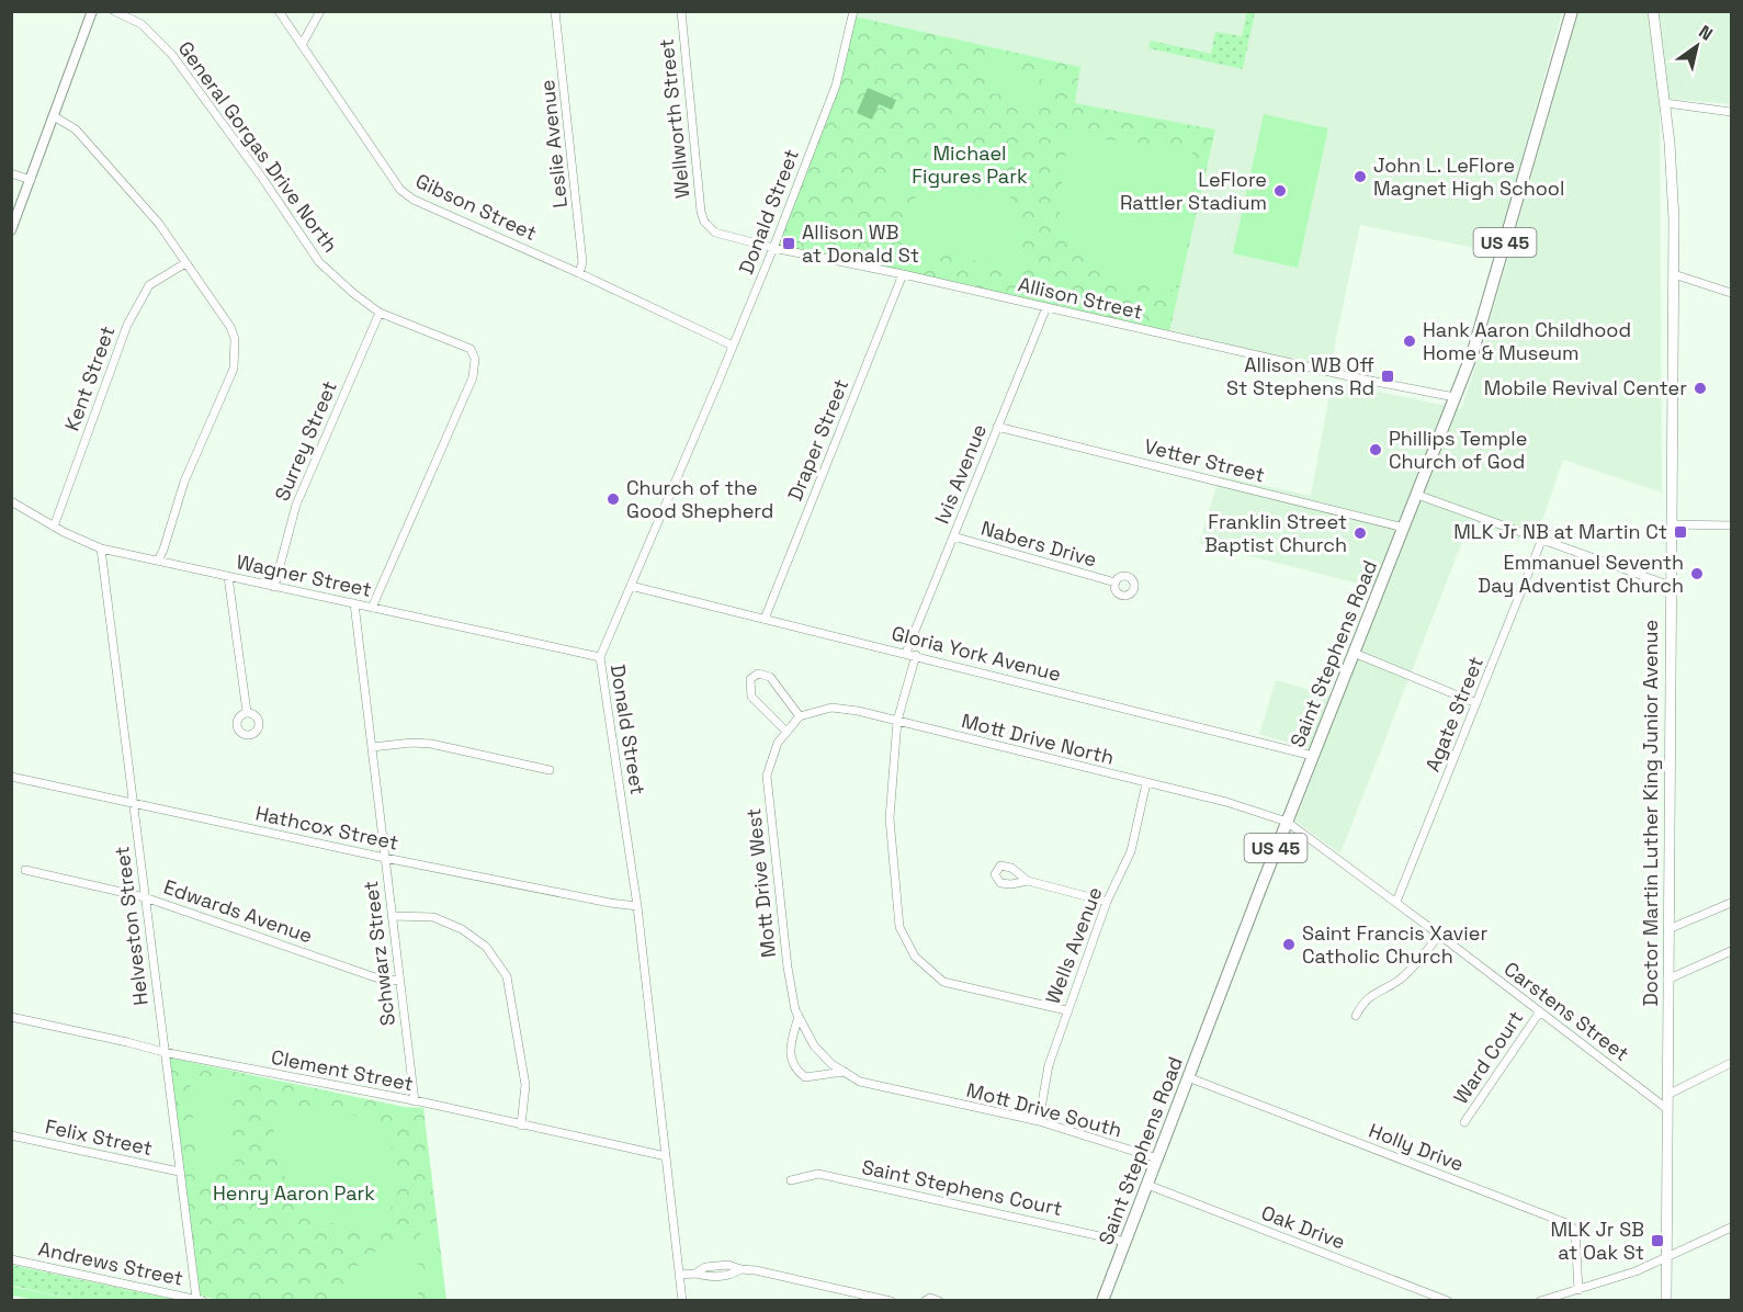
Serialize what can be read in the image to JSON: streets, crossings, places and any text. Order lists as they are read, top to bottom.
{
  "streets": {
    "main road": ["US 45", "Saint Stephens Road", "Doctor Martin Luther King Junior Avenue"],
    "street": [
      "Wellworth Street",
      "Leslie Avenue",
      "General Gorgas Drive North",
      "Gibson Street",
      "Donald Street",
      "Allison Street",
      "Kent Street",
      "Draper Street",
      "Surrey Street",
      "Vetter Street",
      "Ivis Avenue",
      "Nabers Drive",
      "Wagner Street",
      "Gloria York Avenue",
      "Agate Street",
      "Mott Drive North",
      "Hathcox Street",
      "Mott Drive West",
      "Edwards Avenue",
      "Helveston Street",
      "Wells Avenue",
      "Schwarz Street",
      "Carstens Street",
      "Ward Court",
      "Clement Street",
      "Mott Drive South",
      "Felix Street",
      "Holly Drive",
      "Saint Stephens Court",
      "Oak Drive",
      "Andrews Street"
    ]
  },
  "crossings": [
    ["Wellworth Street", "Allison Street"],
    ["Leslie Avenue", "Gibson Street"],
    ["General Gorgas Drive North", "Surrey Street"],
    ["General Gorgas Drive North", "Wagner Street"],
    ["Gibson Street", "Donald Street"],
    ["Donald Street", "Allison Street"],
    ["Donald Street", "Wagner Street"],
    ["Donald Street", "Gloria York Avenue"],
    ["Donald Street", "Hathcox Street"],
    ["Donald Street", "Clement Street"],
    ["Allison Street", "Draper Street"],
    ["Allison Street", "Ivis Avenue"],
    ["Allison Street", "Saint Stephens Road"],
    ["Kent Street", "Wagner Street"],
    ["Draper Street", "Gloria York Avenue"],
    ["Surrey Street", "Wagner Street"],
    ["Vetter Street", "Ivis Avenue"],
    ["Vetter Street", "Saint Stephens Road"],
    ["Ivis Avenue", "Nabers Drive"],
    ["Ivis Avenue", "Gloria York Avenue"],
    ["Wagner Street", "Helveston Street"],
    ["Wagner Street", "Schwarz Street"],
    ["Gloria York Avenue", "Saint Stephens Road"],
    ["Saint Stephens Road", "Mott Drive North"],
    ["Saint Stephens Road", "Carstens Street"],
    ["Saint Stephens Road", "Mott Drive South"],
    ["Saint Stephens Road", "Holly Drive"],
    ["Saint Stephens Road", "Saint Stephens Court"],
    ["Saint Stephens Road", "Oak Drive"],
    ["Agate Street", "Carstens Street"],
    ["Mott Drive North", "Wells Avenue"],
    ["Mott Drive North", "Carstens Street"],
    ["Doctor Martin Luther King Junior Avenue", "Carstens Street"],
    ["Hathcox Street", "Helveston Street"],
    ["Hathcox Street", "Schwarz Street"],
    ["Mott Drive West", "Mott Drive South"],
    ["Edwards Avenue", "Helveston Street"],
    ["Edwards Avenue", "Schwarz Street"],
    ["Helveston Street", "Clement Street"],
    ["Helveston Street", "Felix Street"],
    ["Helveston Street", "Andrews Street"],
    ["Wells Avenue", "Mott Drive South"],
    ["Schwarz Street", "Clement Street"],
    ["Carstens Street", "Ward Court"]
  ],
  "parks": ["Michael Figures Park", "Henry Aaron Park"],
  "places": {
    "other": [
      "John L. LeFlore Magnet High School",
      "LeFlore Rattler Stadium",
      "Hank Aaron Childhood Home & Museum",
      "Mobile Revival Center",
      "Phillips Temple Church of God",
      "Church of the Good Shepherd",
      "Franklin Street Baptist Church",
      "Emmanuel Seventh Day Adventist Church",
      "Saint Francis Xavier Catholic Church"
    ],
    "transit": [
      "Allison WB at Donald St",
      "Allison WB Off St Stephens Rd",
      "MLK Jr NB at Martin Ct",
      "MLK Jr SB at Oak St"
    ]
  },
  "north": "top right"
}
